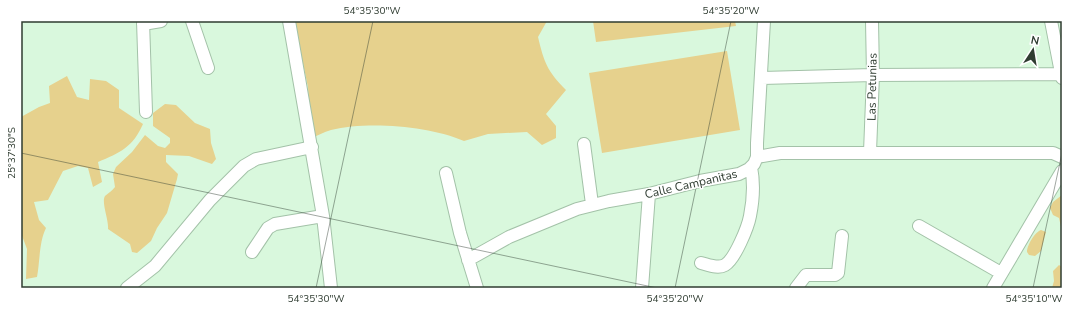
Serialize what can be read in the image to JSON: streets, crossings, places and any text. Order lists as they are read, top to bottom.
{
  "streets": {
    "street": ["Las Petunias", "Calle Campanitas"]
  },
  "crossings": [
    ["Las Petunias", "Calle Campanitas"]
  ],
  "north": "top",
  "coordinates": [
    "54°35'30\"W",
    "54°35'20\"W",
    "25°37'30\"S",
    "54°35'10\"W"
  ]
}
